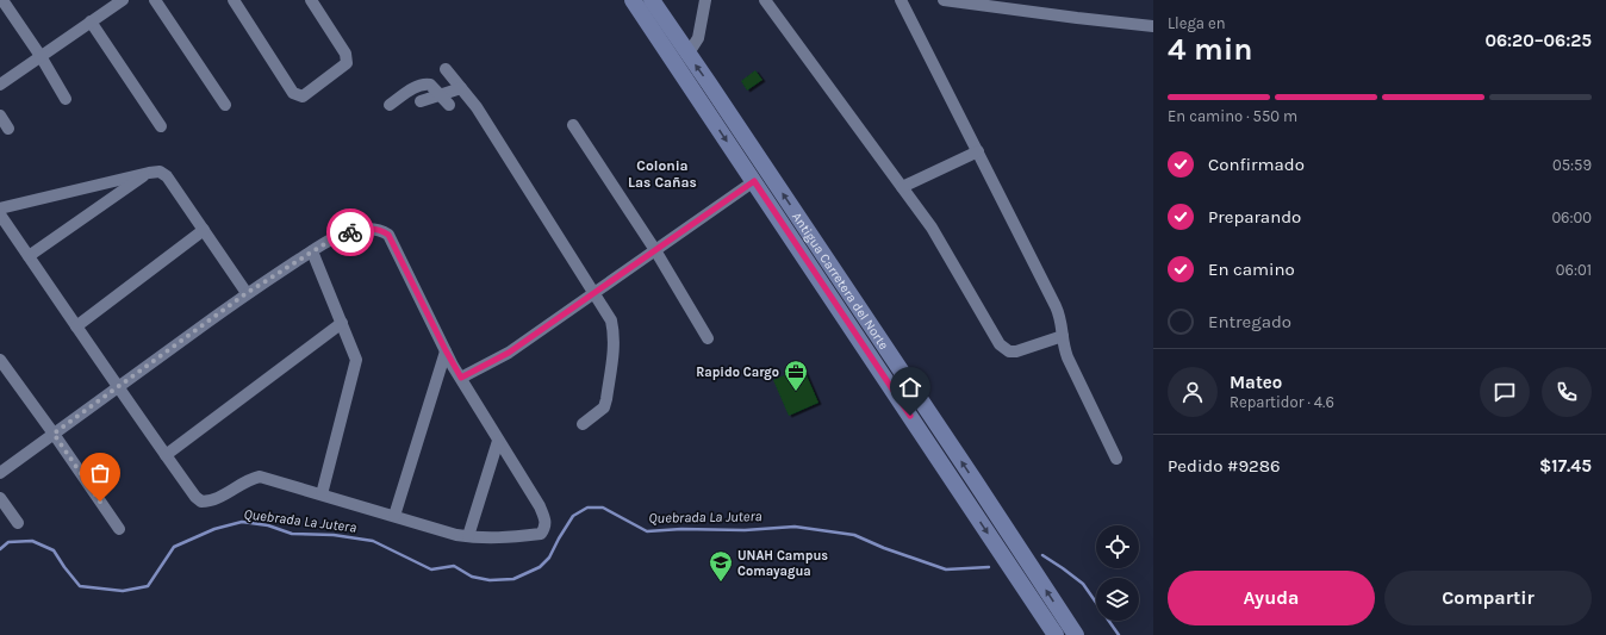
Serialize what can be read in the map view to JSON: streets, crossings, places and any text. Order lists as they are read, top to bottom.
{
  "streets": {
    "main road": ["Antigua Carretera del Norte"]
  },
  "districts": ["Colonia Las Cañas"],
  "water": ["Quebrada La Jutera"],
  "places": {
    "office": ["Rapido Cargo"],
    "school or university": ["UNAH Campus Comayagua"]
  },
  "page": {
    "heading": ["4 min", "Llega en", "06:20–06:25"],
    "panel": [
      "Mateo",
      "Repartidor · 4.6",
      "Pedido #9286",
      "$17.45"
    ],
    "bar": "En camino · 550 m",
    "list": [
      ["Confirmado", "05:59"],
      ["Preparando", "06:00"],
      ["En camino", "06:01"],
      "Entregado"
    ],
    "buttons": ["Ayuda", "Compartir"]
  }
}
